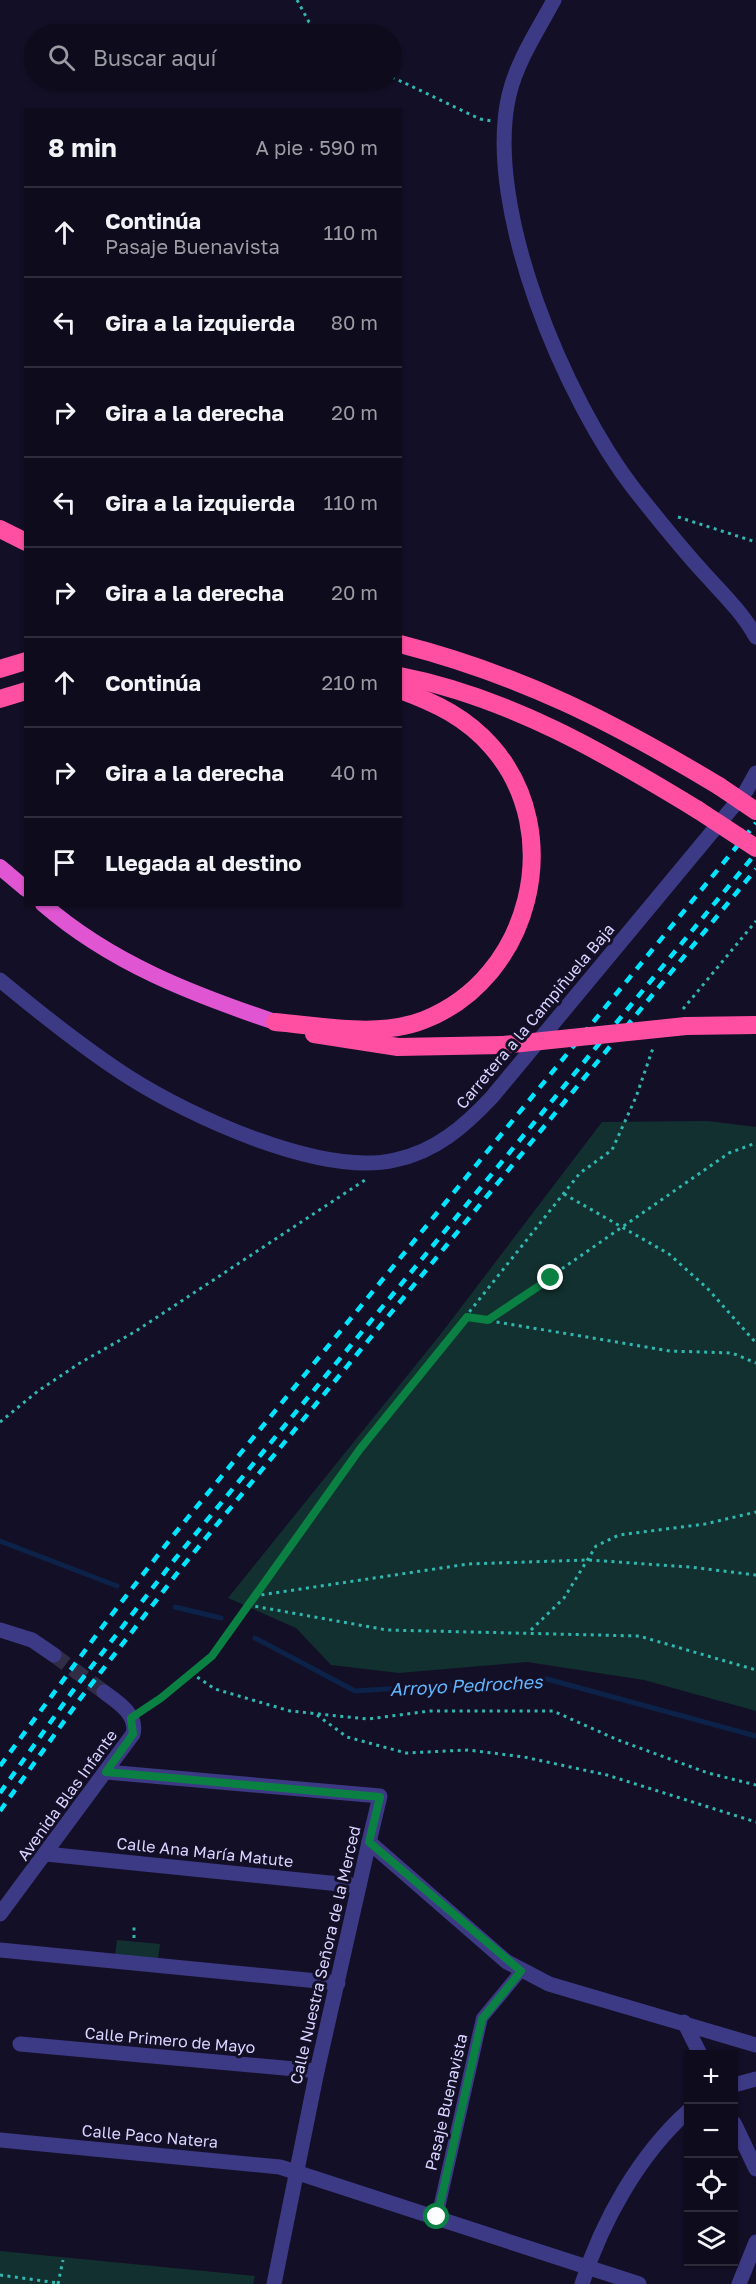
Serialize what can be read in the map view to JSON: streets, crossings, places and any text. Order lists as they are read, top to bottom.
{
  "streets": {
    "street": [
      "Carretera a la Campiñuela Baja",
      "Avenida Blas Infante",
      "Calle Ana María Matute",
      "Calle Nuestra Señora de la Merced",
      "Calle Primero de Mayo",
      "Pasaje Buenavista",
      "Calle Paco Natera"
    ]
  },
  "crossings": [
    ["Avenida Blas Infante", "Calle Ana María Matute"],
    ["Avenida Blas Infante", "Calle Nuestra Señora de la Merced"],
    ["Calle Ana María Matute", "Calle Nuestra Señora de la Merced"],
    ["Calle Nuestra Señora de la Merced", "Calle Primero de Mayo"],
    ["Calle Nuestra Señora de la Merced", "Calle Paco Natera"],
    ["Pasaje Buenavista", "Calle Paco Natera"]
  ],
  "water": ["Arroyo Pedroches"],
  "page": {
    "search": "Buscar aquí",
    "heading": ["8 min", "A pie · 590 m"],
    "list": [
      ["Continúa", "Pasaje Buenavista", "110 m"],
      ["Gira a la izquierda", "80 m"],
      ["Gira a la derecha", "20 m"],
      ["Gira a la izquierda", "110 m"],
      ["Gira a la derecha", "20 m"],
      ["Continúa", "210 m"],
      ["Gira a la derecha", "40 m"],
      "Llegada al destino"
    ],
    "map_buttons": ["+", "−"]
  }
}
